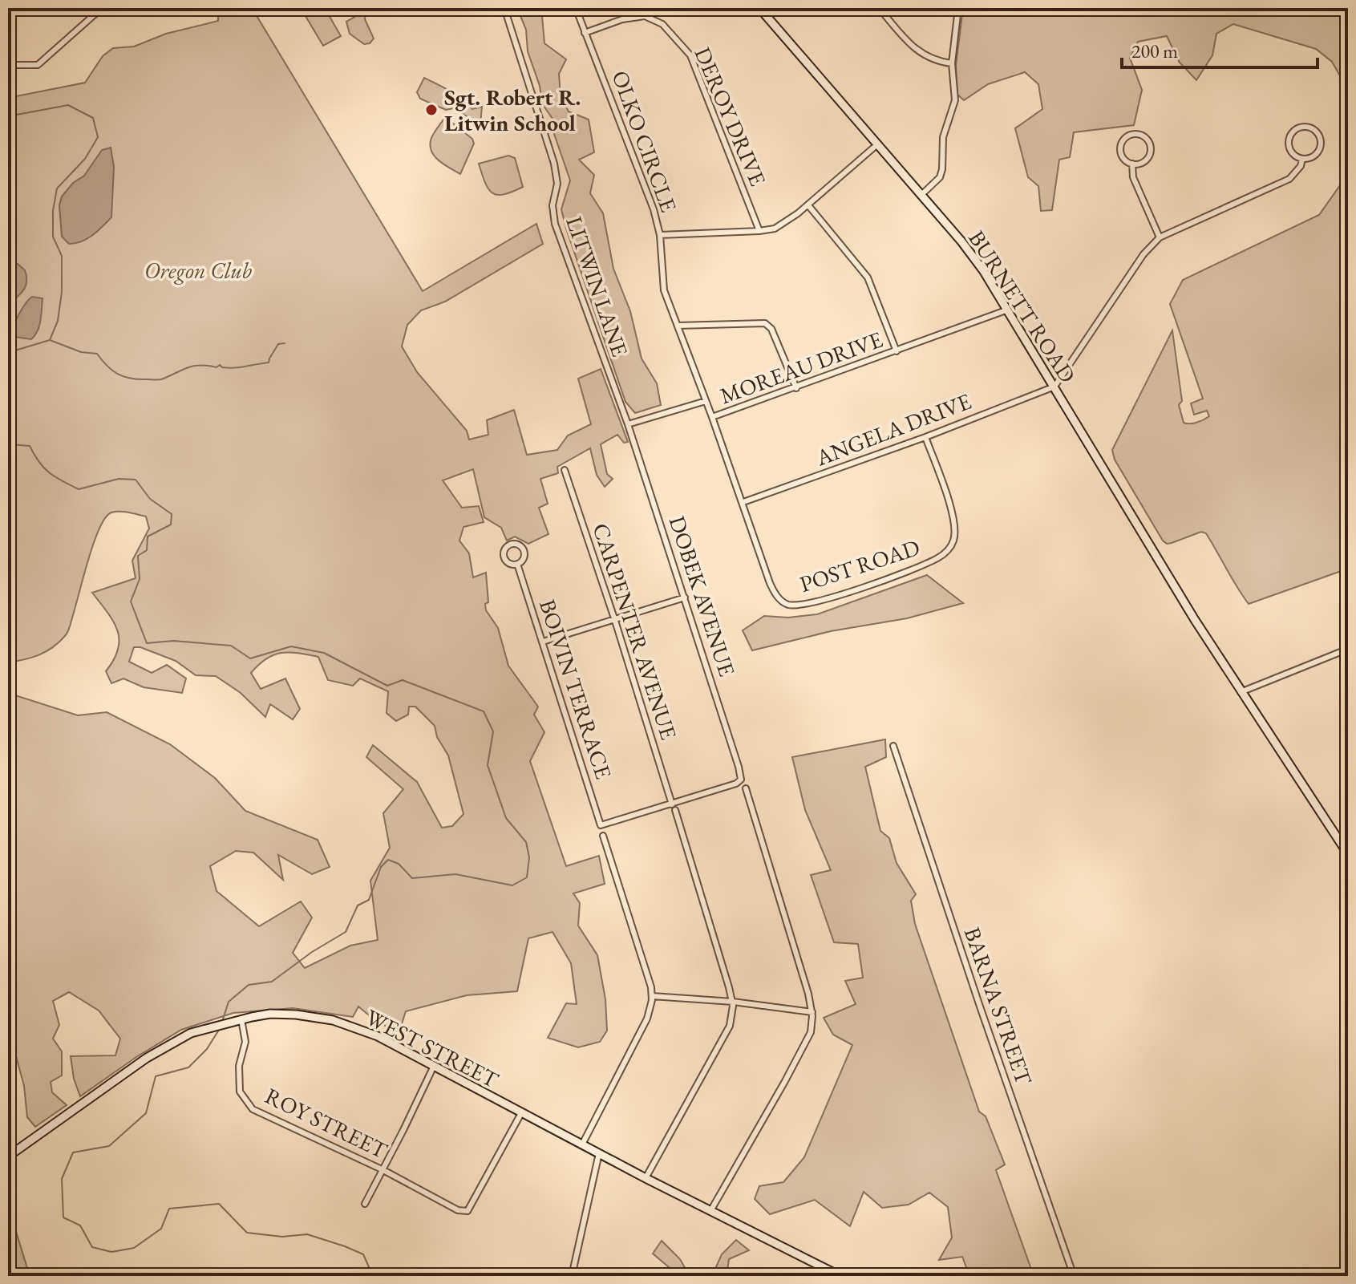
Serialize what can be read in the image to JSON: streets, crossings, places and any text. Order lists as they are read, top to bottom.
{
  "streets": {
    "main road": ["BURNETT ROAD", "WEST STREET"],
    "street": [
      "DEROY DRIVE",
      "OLKO CIRCLE",
      "LITWIN LANE",
      "MOREAU DRIVE",
      "ANGELA DRIVE",
      "POST ROAD",
      "DOBEK AVENUE",
      "CARPENTER AVENUE",
      "BOIVIN TERRACE",
      "BARNA STREET",
      "ROY STREET"
    ]
  },
  "crossings": [
    ["DEROY DRIVE", "OLKO CIRCLE"],
    ["OLKO CIRCLE", "BURNETT ROAD"],
    ["OLKO CIRCLE", "MOREAU DRIVE"],
    ["LITWIN LANE", "DOBEK AVENUE"],
    ["BURNETT ROAD", "MOREAU DRIVE"],
    ["BURNETT ROAD", "ANGELA DRIVE"],
    ["MOREAU DRIVE", "POST ROAD"],
    ["ANGELA DRIVE", "POST ROAD"],
    ["DOBEK AVENUE", "CARPENTER AVENUE"],
    ["DOBEK AVENUE", "BOIVIN TERRACE"],
    ["CARPENTER AVENUE", "BOIVIN TERRACE"],
    ["WEST STREET", "ROY STREET"]
  ],
  "parks": ["Oregon Club"],
  "places": ["Sgt. Robert R. Litwin School"],
  "scale_bar": "200 m"
}
